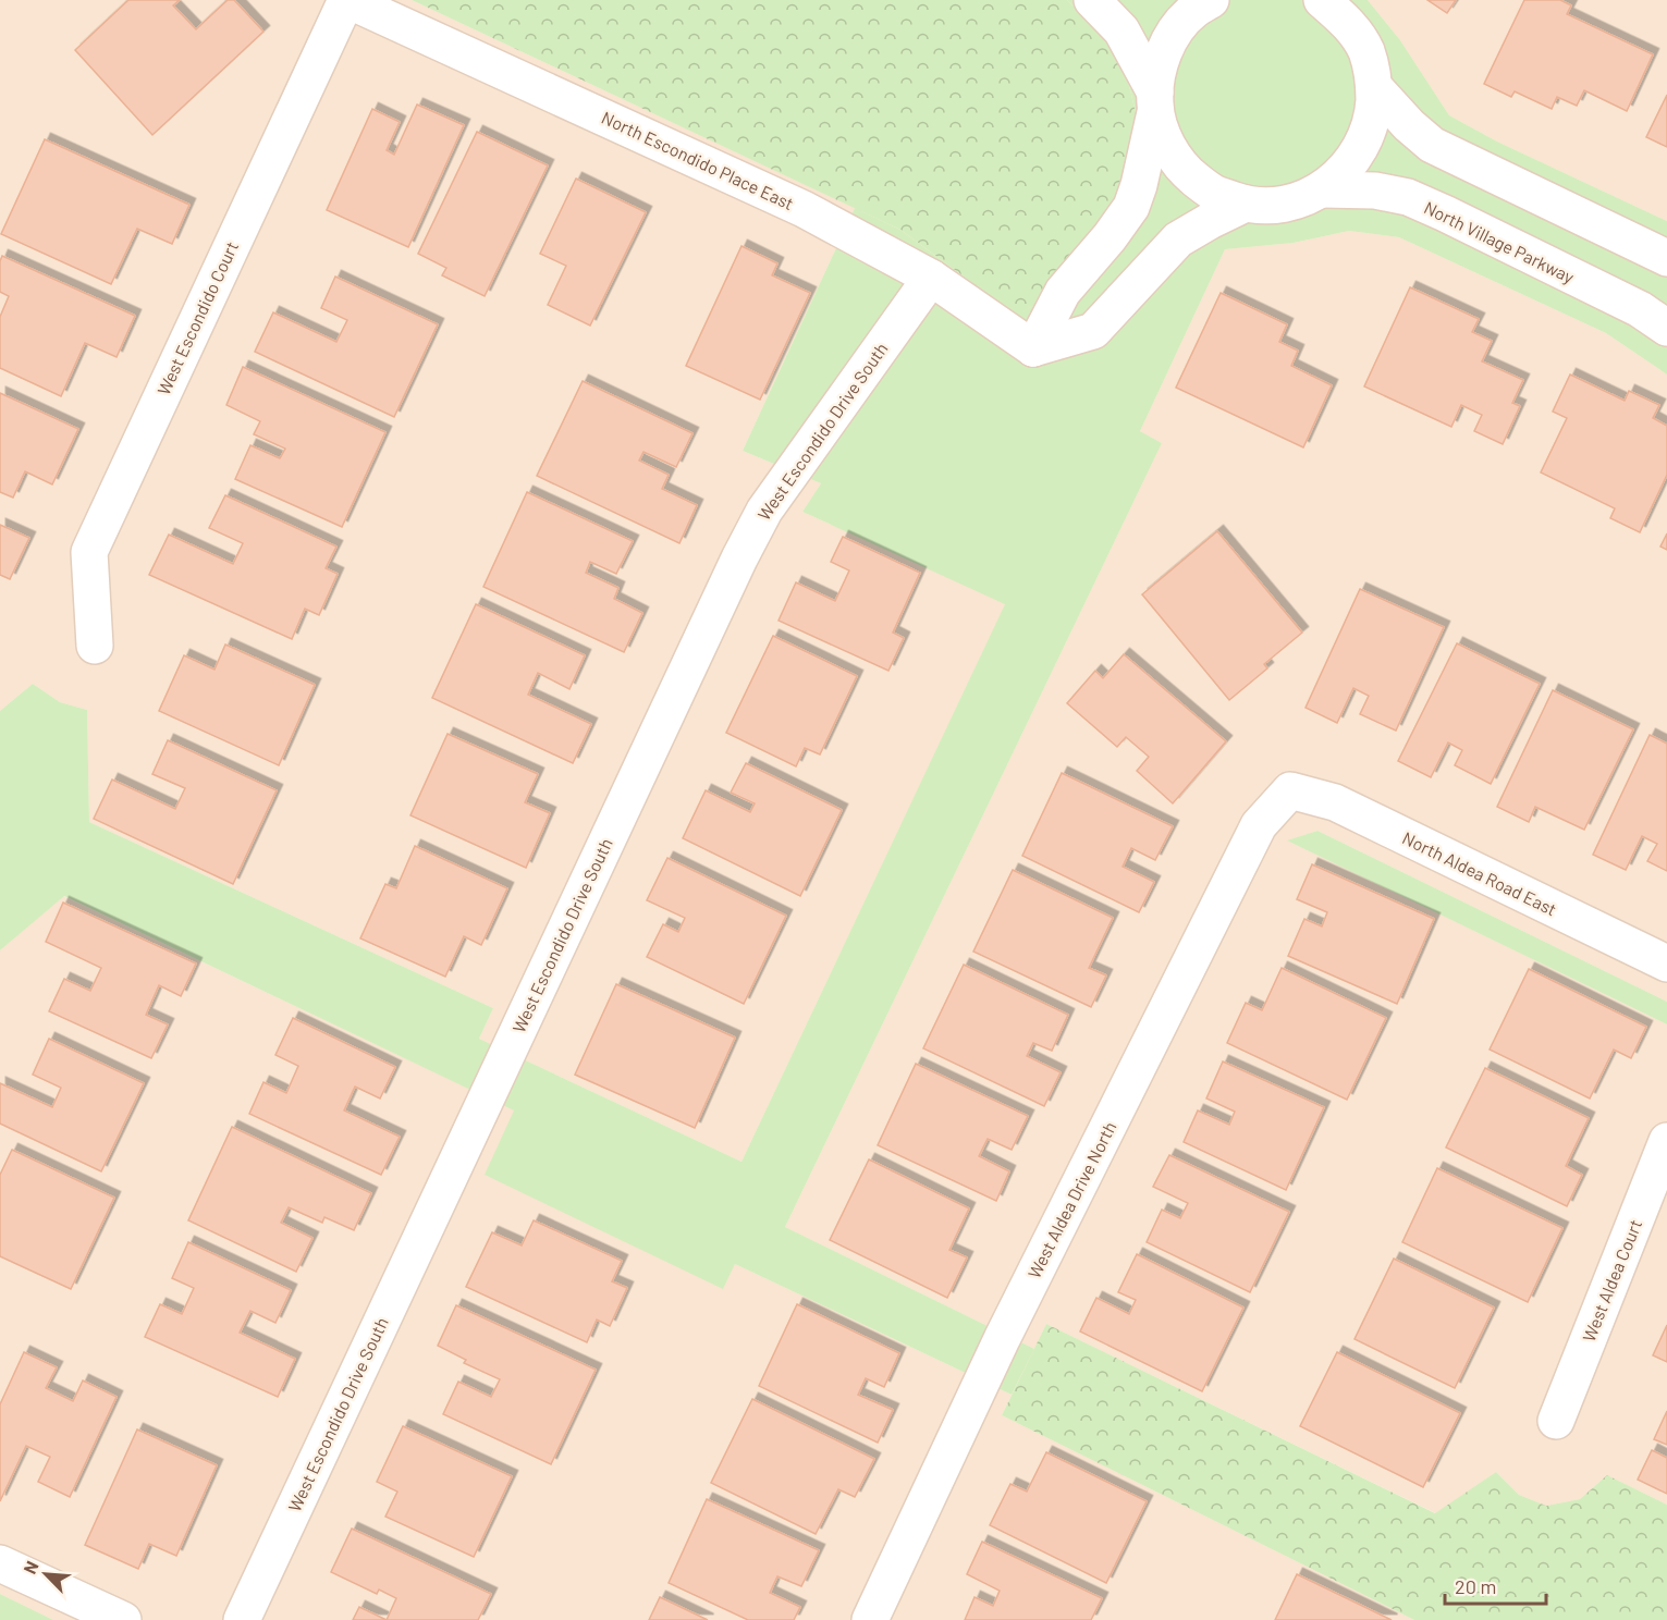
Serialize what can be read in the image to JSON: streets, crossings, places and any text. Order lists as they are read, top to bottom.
{
  "streets": {
    "street": [
      "North Escondido Place East",
      "North Village Parkway",
      "West Escondido Court",
      "West Escondido Drive South",
      "North Aldea Road East",
      "West Aldea Drive North",
      "West Aldea Court"
    ]
  },
  "crossings": [
    ["North Escondido Place East", "West Escondido Court"],
    ["North Escondido Place East", "West Escondido Drive South"],
    ["North Aldea Road East", "West Aldea Drive North"]
  ],
  "scale_bar": "20 m",
  "north": "top left"
}
